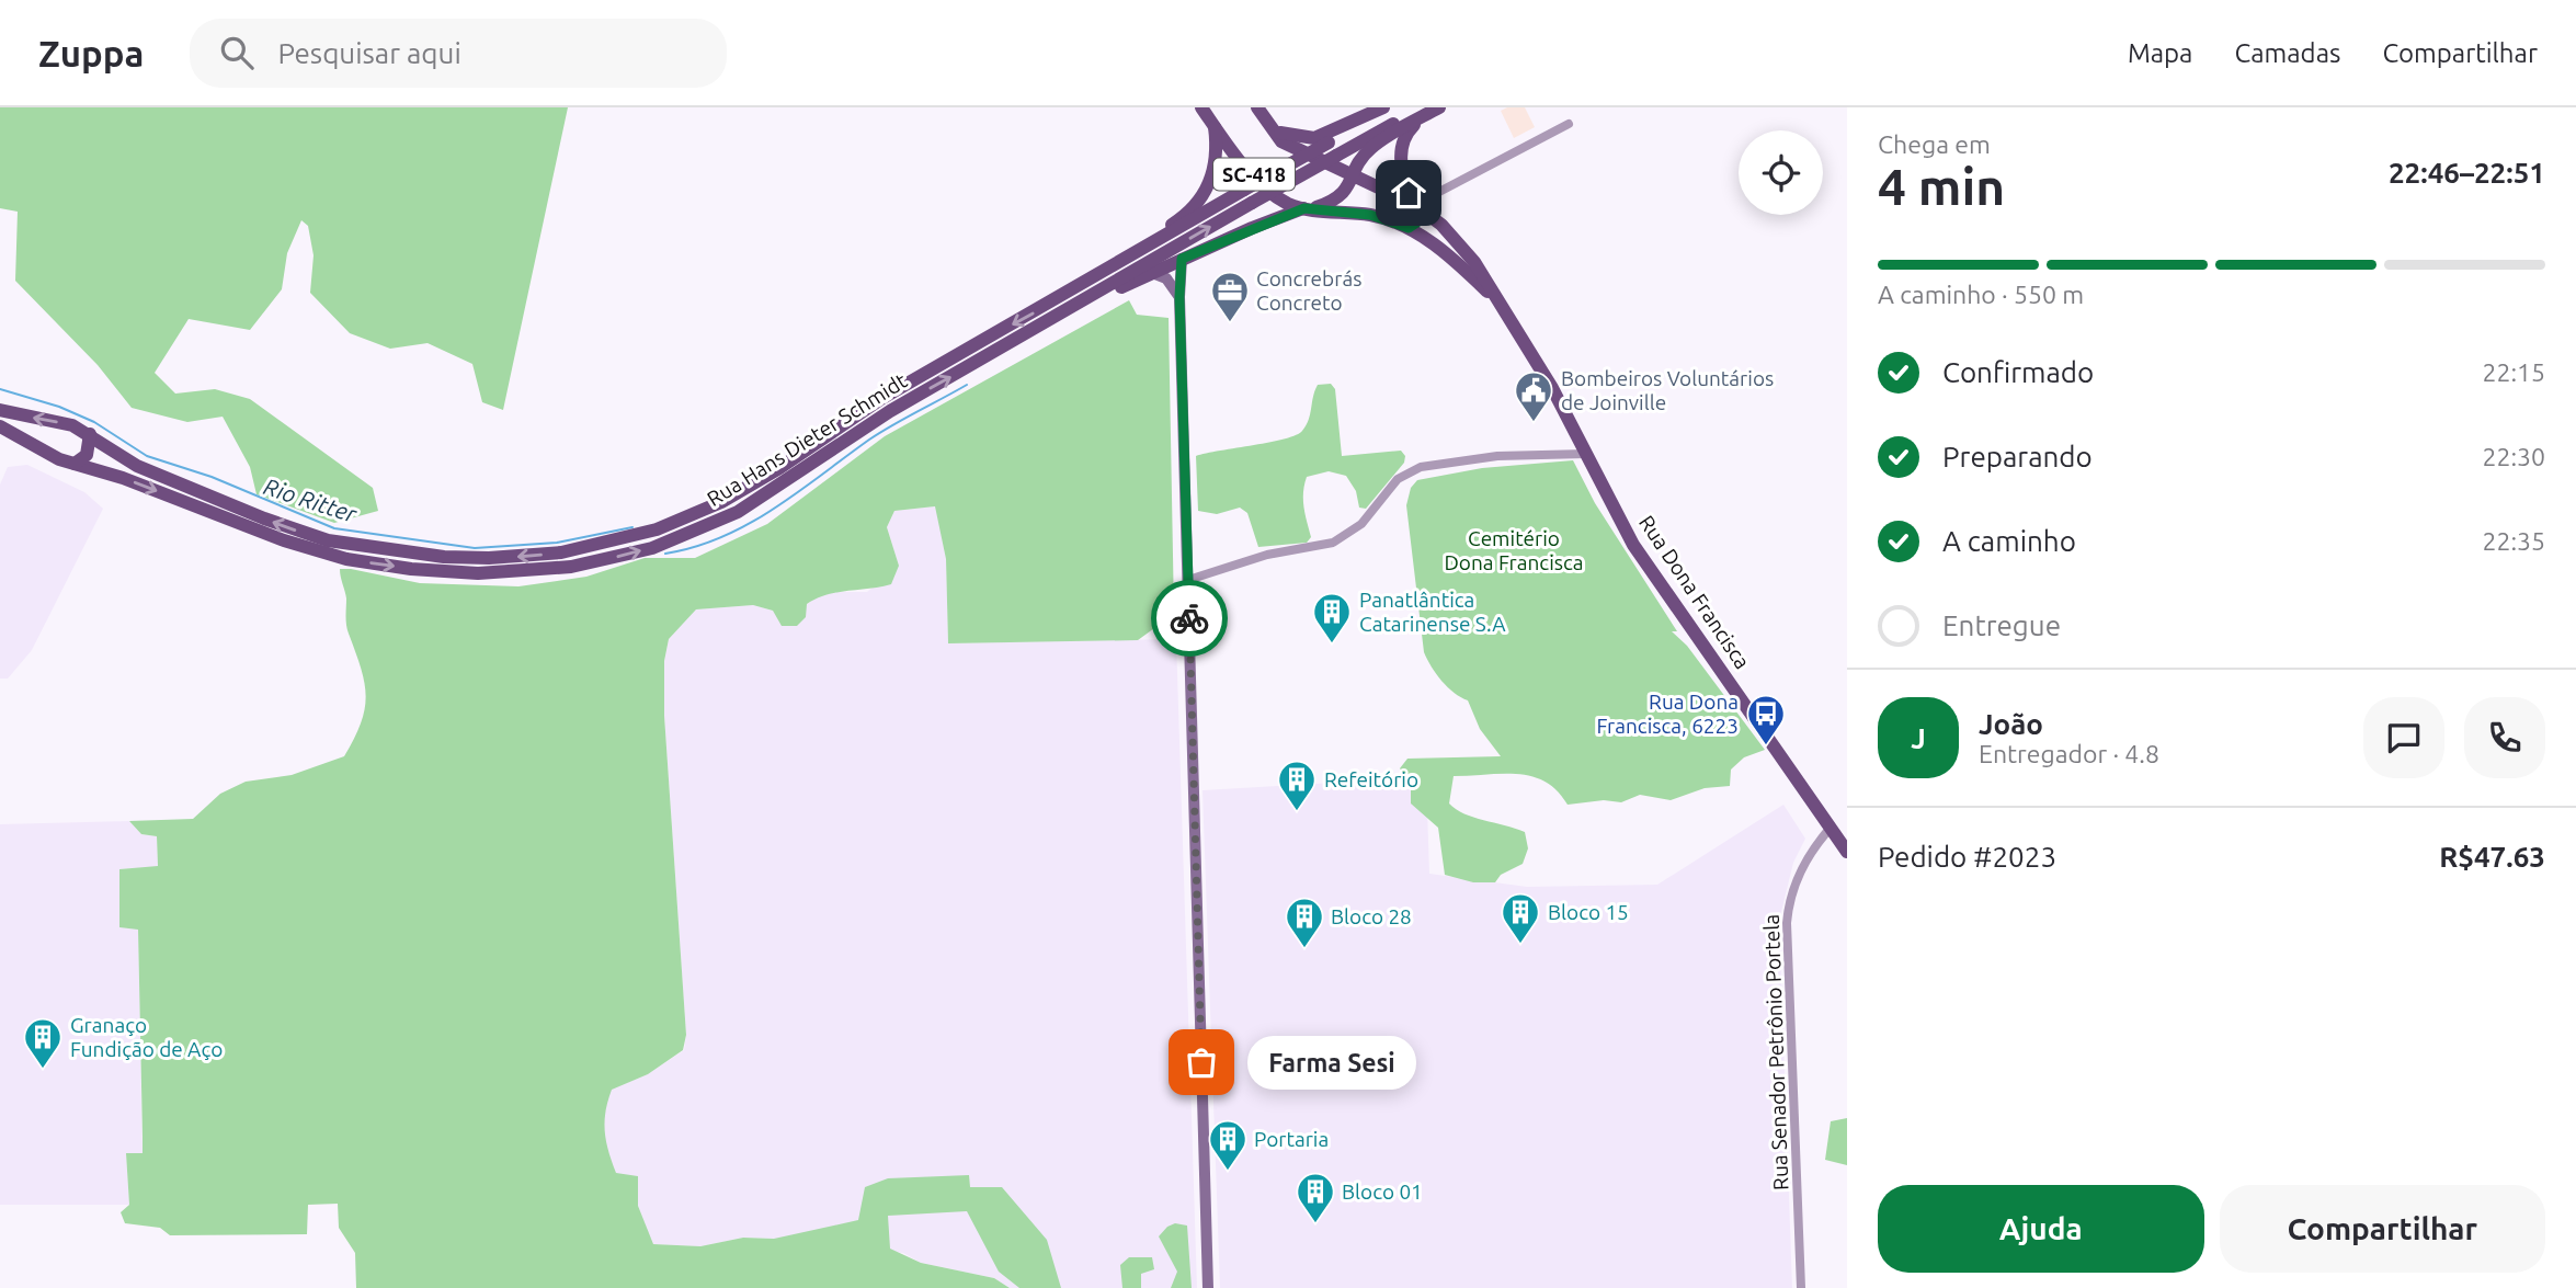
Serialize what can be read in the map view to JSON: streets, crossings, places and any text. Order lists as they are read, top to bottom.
{
  "streets": {
    "main road": ["SC-418", "Rua Hans Dieter Schmidt", "Rua Dona Francisca"],
    "street": ["Rua Senador Petrônio Portela"]
  },
  "crossings": [
    ["Rua Dona Francisca", "Rua Senador Petrônio Portela"]
  ],
  "water": ["Rio Ritter"],
  "parks": ["Cemitério Dona Francisca"],
  "places": {
    "office": ["Concrebrás Concreto"],
    "public building": ["Bombeiros Voluntários de Joinville"],
    "building": [
      "Panatlântica Catarinense S.A",
      "Refeitório",
      "Bloco 15",
      "Bloco 28",
      "Granaço Fundição de Aço",
      "Portaria",
      "Bloco 01"
    ],
    "bus stop": ["Rua Dona Francisca, 6223"],
    "other": ["Farma Sesi"]
  },
  "page": {
    "header": "Zuppa",
    "search": "Pesquisar aqui",
    "nav": ["Mapa", "Camadas", "Compartilhar"],
    "heading": ["4 min", "Chega em", "22:46–22:51"],
    "panel": [
      "João",
      "Entregador · 4.8",
      "Pedido #2023",
      "R$47.63"
    ],
    "bar": "A caminho · 550 m",
    "list": [
      ["Confirmado", "22:15"],
      ["Preparando", "22:30"],
      ["A caminho", "22:35"],
      "Entregue"
    ],
    "round": "J",
    "bubble": "Farma Sesi",
    "buttons": ["Ajuda", "Compartilhar"]
  }
}
